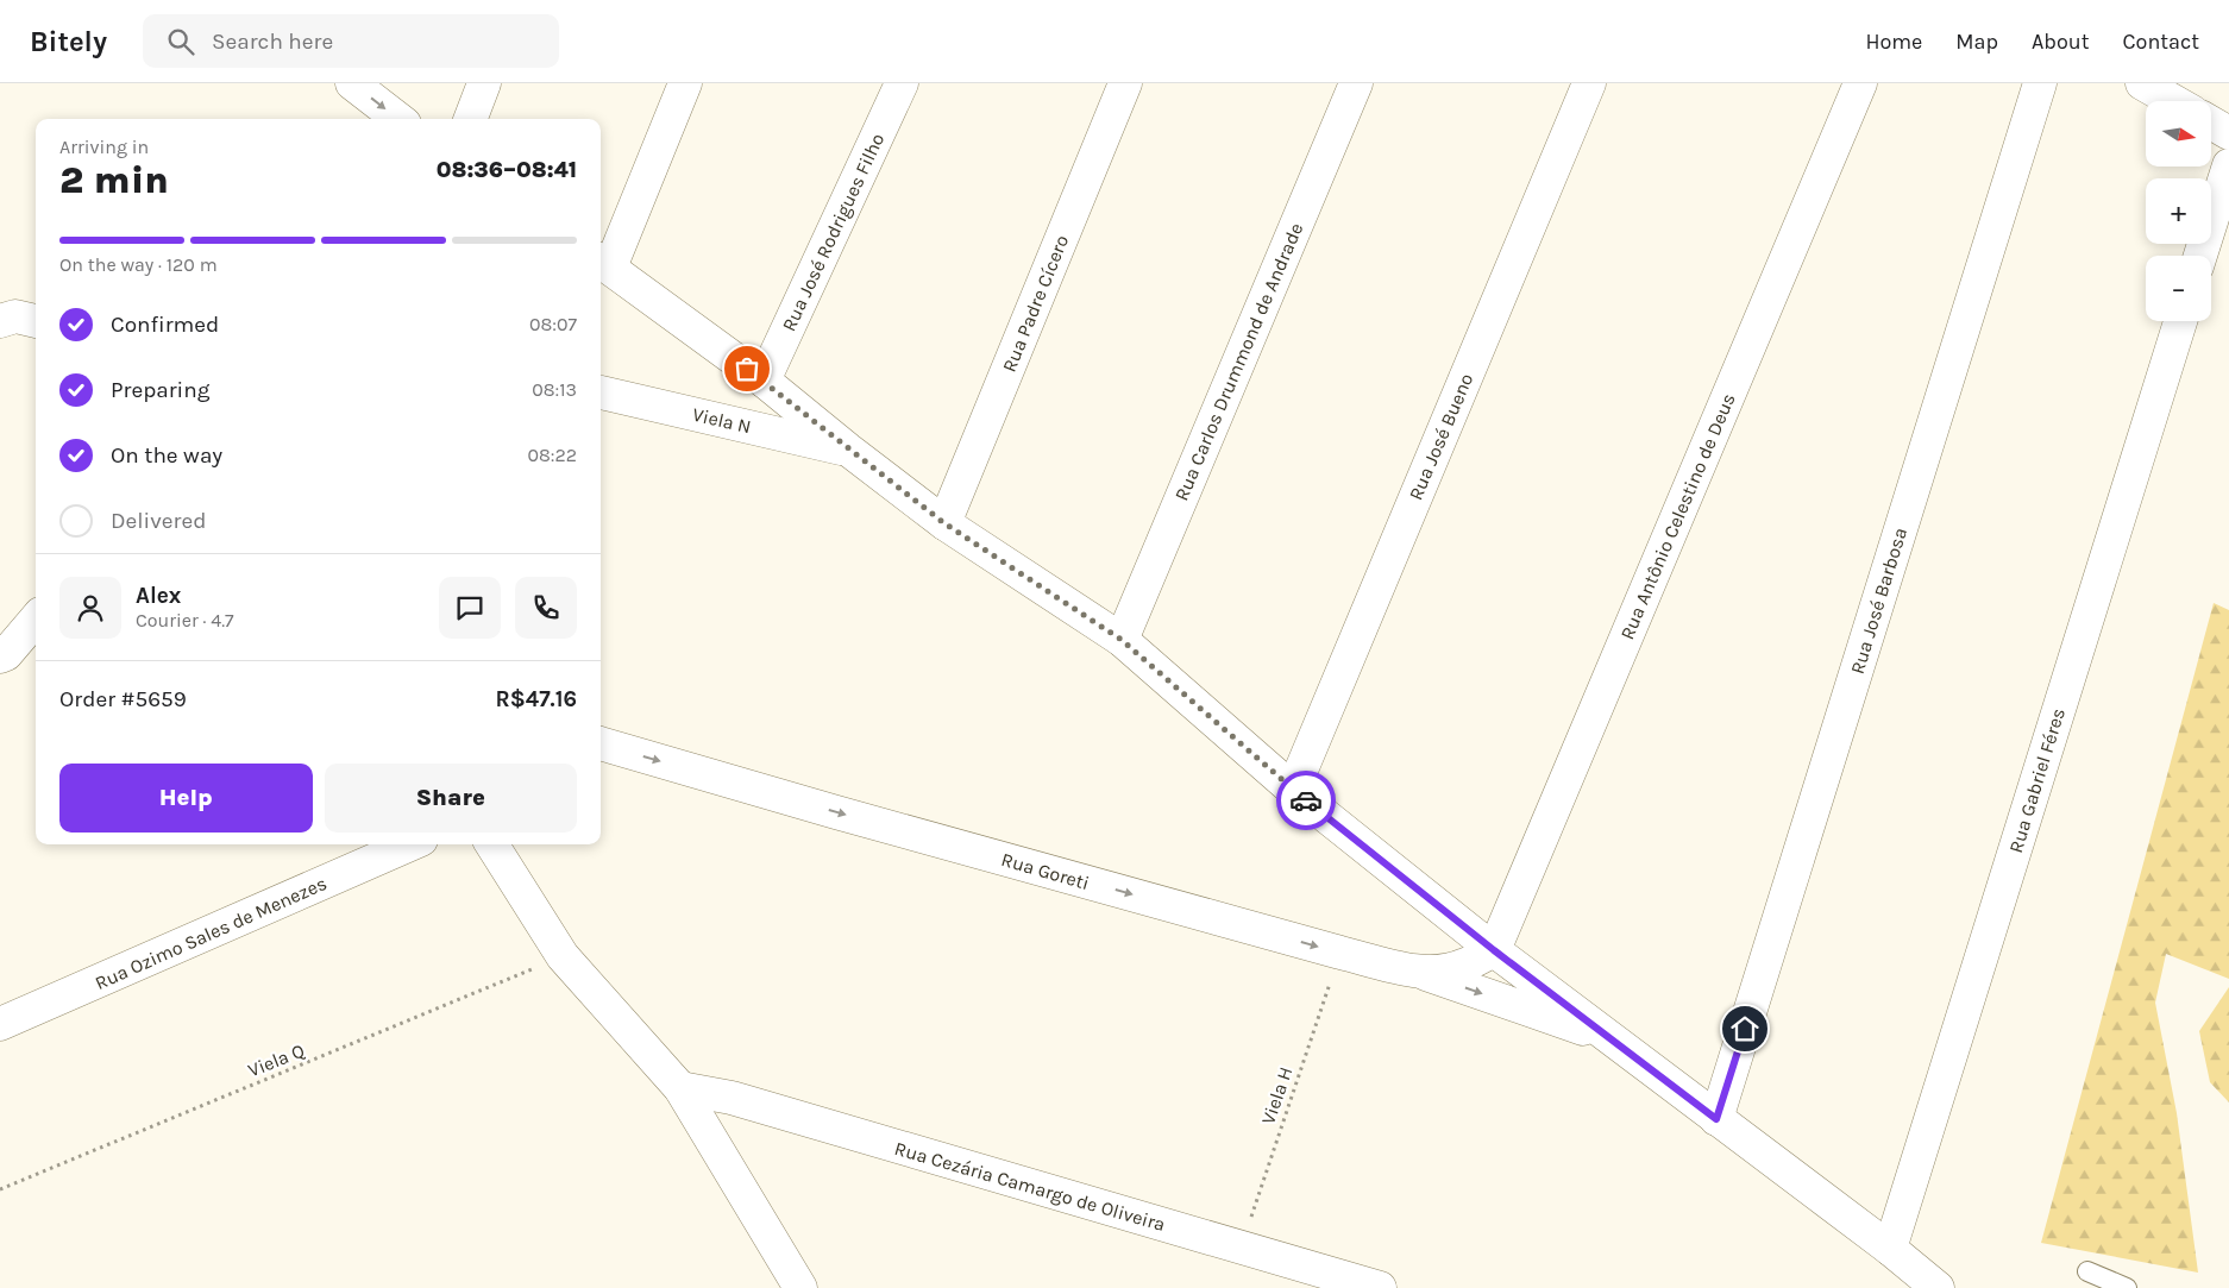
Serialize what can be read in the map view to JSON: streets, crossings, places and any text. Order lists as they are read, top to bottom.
{
  "streets": {
    "street": [
      "Rua José Rodrigues Filho",
      "Rua Padre Cícero",
      "Rua Carlos Drummond de Andrade",
      "Viela N",
      "Rua José Bueno",
      "Rua Antônio Celestino de Deus",
      "Rua José Barbosa",
      "Rua Gabriel Féres",
      "Rua Goreti",
      "Rua Ozimo Sales de Menezes",
      "Rua Cezária Camargo de Oliveira"
    ],
    "path": ["Viela Q", "Viela H"]
  },
  "crossings": [
    ["Rua Antônio Celestino de Deus", "Rua Goreti"],
    ["Rua Goreti", "Viela H"],
    ["Viela H", "Rua Cezária Camargo de Oliveira"]
  ],
  "north": "right",
  "page": {
    "header": "Bitely",
    "search": "Search here",
    "nav": [
      "Home",
      "Map",
      "About",
      "Contact"
    ],
    "map_buttons": ["+", "−"],
    "heading": ["2 min", "Arriving in", "08:36–08:41"],
    "panel": [
      "Alex",
      "Courier · 4.7",
      "Order #5659",
      "R$47.16"
    ],
    "bar": "On the way · 120 m",
    "list": [
      ["Confirmed", "08:07"],
      ["Preparing", "08:13"],
      ["On the way", "08:22"],
      "Delivered"
    ],
    "buttons": ["Help", "Share"]
  }
}
